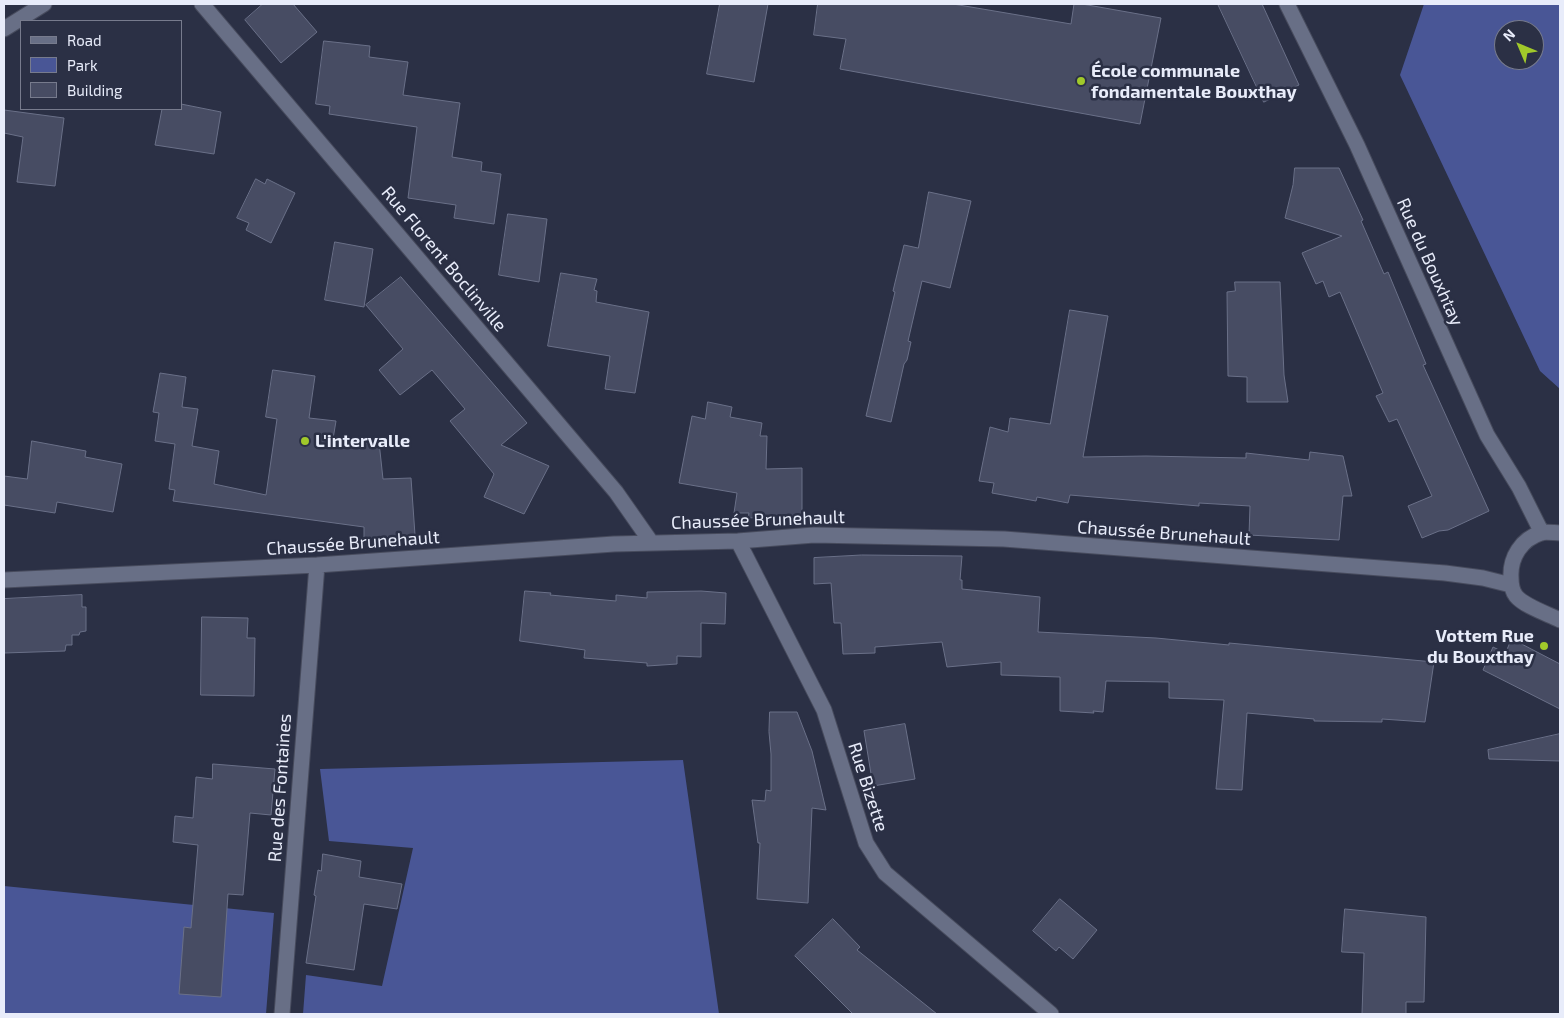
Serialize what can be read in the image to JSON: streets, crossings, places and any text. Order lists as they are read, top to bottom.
{
  "streets": {
    "street": [
      "Rue Florent Boclinville",
      "Rue du Bouxhtay",
      "Chaussée Brunehault",
      "Rue Bizette",
      "Rue des Fontaines"
    ]
  },
  "crossings": [
    ["Rue Florent Boclinville", "Chaussée Brunehault"],
    ["Chaussée Brunehault", "Rue Bizette"],
    ["Chaussée Brunehault", "Rue des Fontaines"]
  ],
  "places": ["École communale fondamentale Bouxthay", "L'intervalle", "Vottem Rue du Bouxthay"],
  "legend": ["Road", "Park", "Building"],
  "north": "top left"
}
